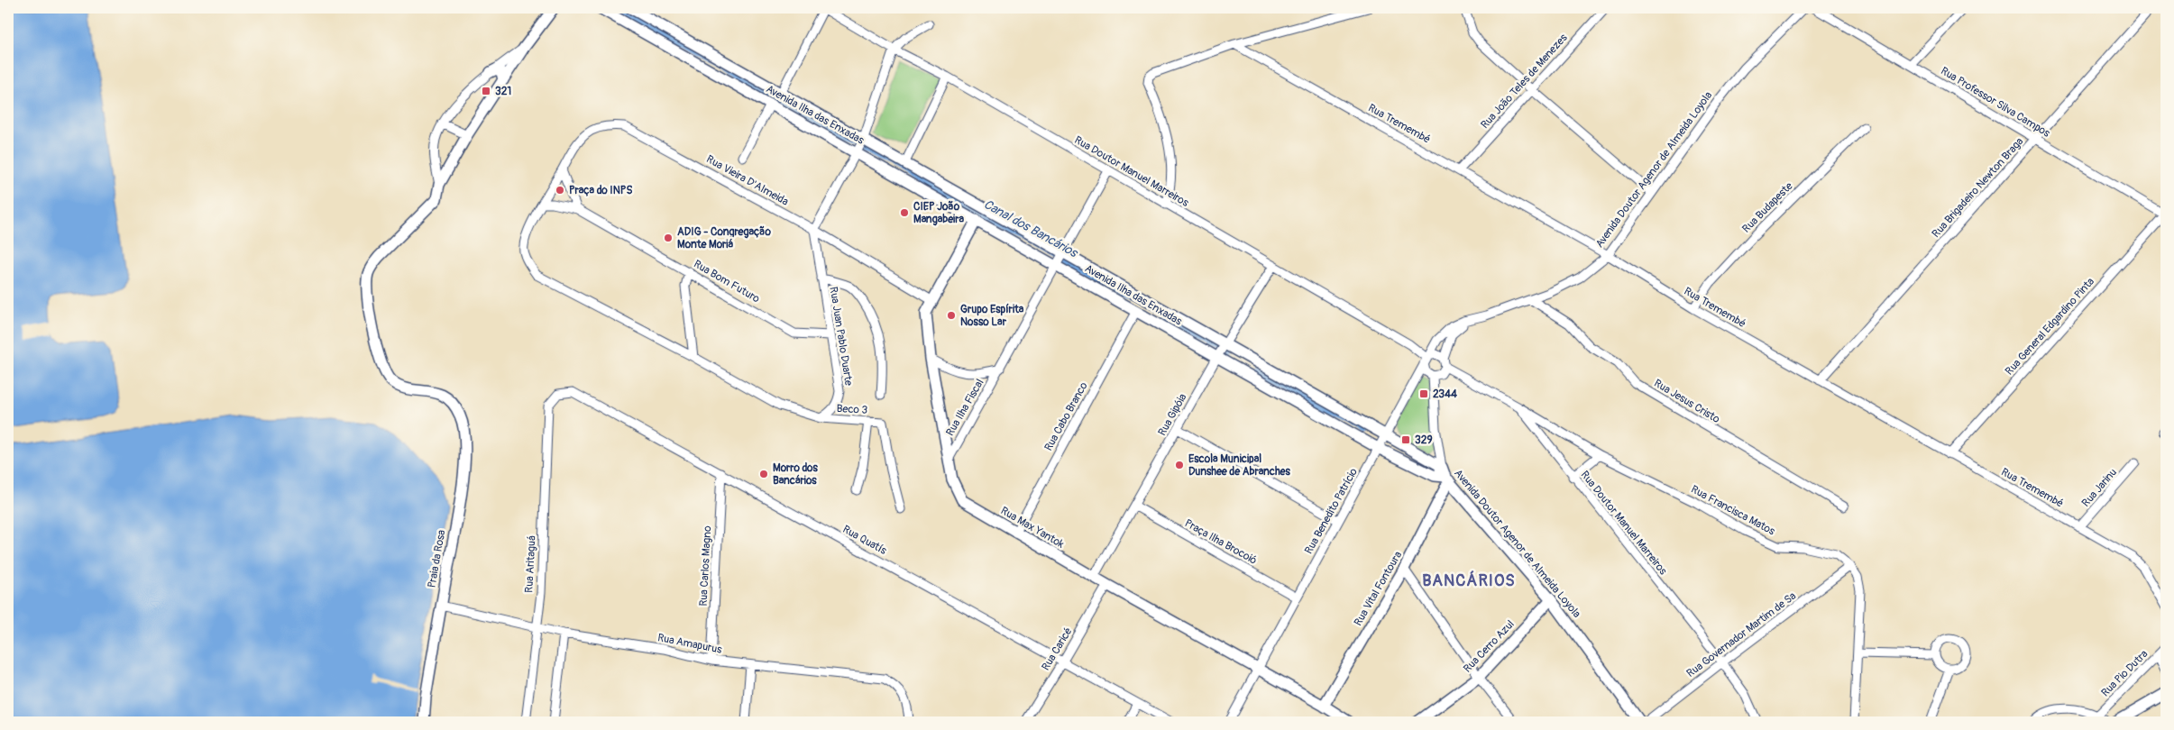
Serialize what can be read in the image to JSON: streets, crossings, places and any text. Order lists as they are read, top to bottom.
{
  "streets": {
    "street": [
      "Rua João Teles de Menezes",
      "Rua Professor Silva Campos",
      "Avenida Ilha das Enxadas",
      "Rua Tremembé",
      "Avenida Doutor Agenor de Almeida Loyola",
      "Rua Doutor Manuel Marreiros",
      "Rua Vieira D'Almeida",
      "Rua Brigadeiro Newton Braga",
      "Rua Budapeste",
      "Rua Bom Futuro",
      "Rua General Edgardino Pinta",
      "Rua Juan Pablo Duarte",
      "Rua Jesus Cristo",
      "Rua Ilha Fiscal",
      "Beco 3",
      "Rua Gipóia",
      "Rua Cabo Branco",
      "Rua Jarinu",
      "Rua Francisca Matos",
      "Rua Benedito Patrício",
      "Rua Max Yantok",
      "Rua Quatís",
      "Praça Ilha Brocoió",
      "Praia da Rosa",
      "Rua Aritaguá",
      "Rua Carlos Magno",
      "Rua Vital Fontoura",
      "Rua Governador Martim de Sa",
      "Rua Amapurus",
      "Rua Cerro Azul",
      "Rua Caricé",
      "Rua Pio Dutra"
    ]
  },
  "crossings": [
    ["Rua João Teles de Menezes", "Rua Tremembé"],
    ["Rua Professor Silva Campos", "Rua Brigadeiro Newton Braga"],
    ["Rua Professor Silva Campos", "Rua General Edgardino Pinta"],
    ["Avenida Ilha das Enxadas", "Avenida Doutor Agenor de Almeida Loyola"],
    ["Avenida Ilha das Enxadas", "Rua Ilha Fiscal"],
    ["Avenida Ilha das Enxadas", "Rua Gipóia"],
    ["Avenida Ilha das Enxadas", "Rua Cabo Branco"],
    ["Avenida Ilha das Enxadas", "Rua Benedito Patrício"],
    ["Avenida Ilha das Enxadas", "Rua Max Yantok"],
    ["Avenida Ilha das Enxadas", "Rua Vital Fontoura"],
    ["Rua Tremembé", "Avenida Doutor Agenor de Almeida Loyola"],
    ["Rua Tremembé", "Rua Brigadeiro Newton Braga"],
    ["Rua Tremembé", "Rua Budapeste"],
    ["Rua Tremembé", "Rua General Edgardino Pinta"],
    ["Rua Tremembé", "Rua Jarinu"],
    ["Avenida Doutor Agenor de Almeida Loyola", "Rua Doutor Manuel Marreiros"],
    ["Avenida Doutor Agenor de Almeida Loyola", "Rua Jesus Cristo"],
    ["Avenida Doutor Agenor de Almeida Loyola", "Rua Benedito Patrício"],
    ["Avenida Doutor Agenor de Almeida Loyola", "Rua Vital Fontoura"],
    ["Avenida Doutor Agenor de Almeida Loyola", "Rua Cerro Azul"],
    ["Rua Doutor Manuel Marreiros", "Rua Ilha Fiscal"],
    ["Rua Doutor Manuel Marreiros", "Rua Gipóia"],
    ["Rua Doutor Manuel Marreiros", "Rua Francisca Matos"],
    ["Rua Doutor Manuel Marreiros", "Rua Benedito Patrício"],
    ["Rua Doutor Manuel Marreiros", "Rua Governador Martim de Sa"],
    ["Rua Vieira D'Almeida", "Rua Bom Futuro"],
    ["Rua Vieira D'Almeida", "Rua Juan Pablo Duarte"],
    ["Rua Vieira D'Almeida", "Rua Max Yantok"],
    ["Rua Bom Futuro", "Rua Juan Pablo Duarte"],
    ["Rua Juan Pablo Duarte", "Beco 3"],
    ["Rua Ilha Fiscal", "Rua Max Yantok"],
    ["Rua Gipóia", "Rua Max Yantok"],
    ["Rua Gipóia", "Praça Ilha Brocoió"],
    ["Rua Cabo Branco", "Rua Max Yantok"],
    ["Rua Francisca Matos", "Rua Governador Martim de Sa"],
    ["Rua Benedito Patrício", "Rua Max Yantok"],
    ["Rua Benedito Patrício", "Praça Ilha Brocoió"],
    ["Rua Max Yantok", "Rua Vital Fontoura"],
    ["Rua Max Yantok", "Rua Caricé"],
    ["Rua Quatís", "Rua Aritaguá"],
    ["Rua Quatís", "Rua Carlos Magno"],
    ["Rua Quatís", "Rua Caricé"],
    ["Praia da Rosa", "Rua Amapurus"],
    ["Rua Aritaguá", "Rua Amapurus"],
    ["Rua Carlos Magno", "Rua Amapurus"]
  ],
  "districts": ["BANCÁRIOS"],
  "water": ["Canal dos Bancários"],
  "places": {
    "transit": ["321", "2344", "329"],
    "other": [
      "Praça do INPS",
      "CIEP João Mangabeira",
      "ADIG - Congregação Monte Moriá",
      "Grupo Espírita Nosso Lar",
      "Escola Municipal Dunshee de Abranches",
      "Morro dos Bancários"
    ]
  }
}
